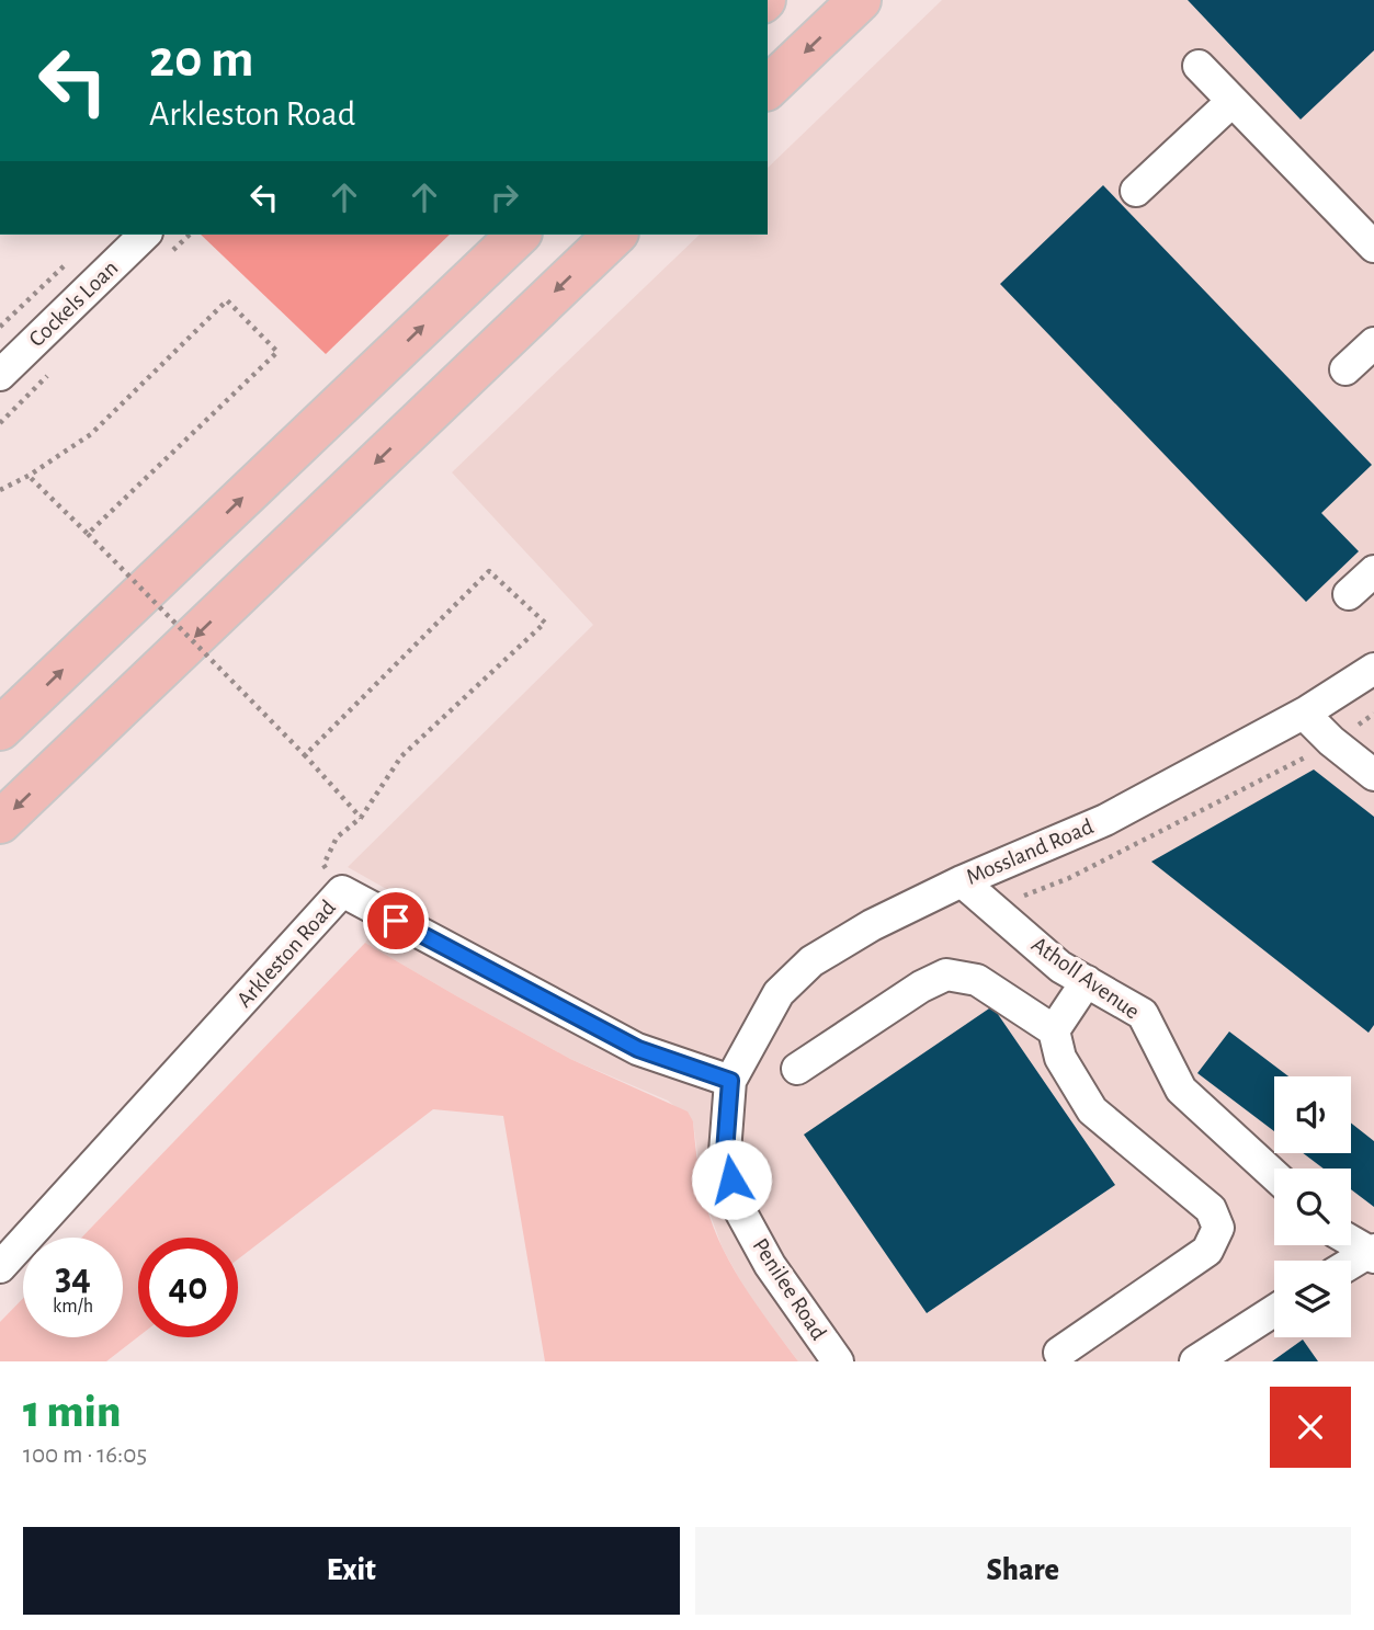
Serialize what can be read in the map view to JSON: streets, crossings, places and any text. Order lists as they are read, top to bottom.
{
  "streets": {
    "street": [
      "Cockels Loan",
      "Mossland Road",
      "Arkleston Road",
      "Atholl Avenue",
      "Penilee Road"
    ]
  },
  "crossings": [
    ["Mossland Road", "Arkleston Road"],
    ["Mossland Road", "Atholl Avenue"],
    ["Mossland Road", "Penilee Road"],
    ["Arkleston Road", "Penilee Road"]
  ],
  "page": {
    "turn": ["20 m", "Arkleston Road"],
    "speed": "34 km/h",
    "limit": "40",
    "heading": ["1 min", "100 m · 16:05"],
    "buttons": ["Exit", "Share"]
  }
}
